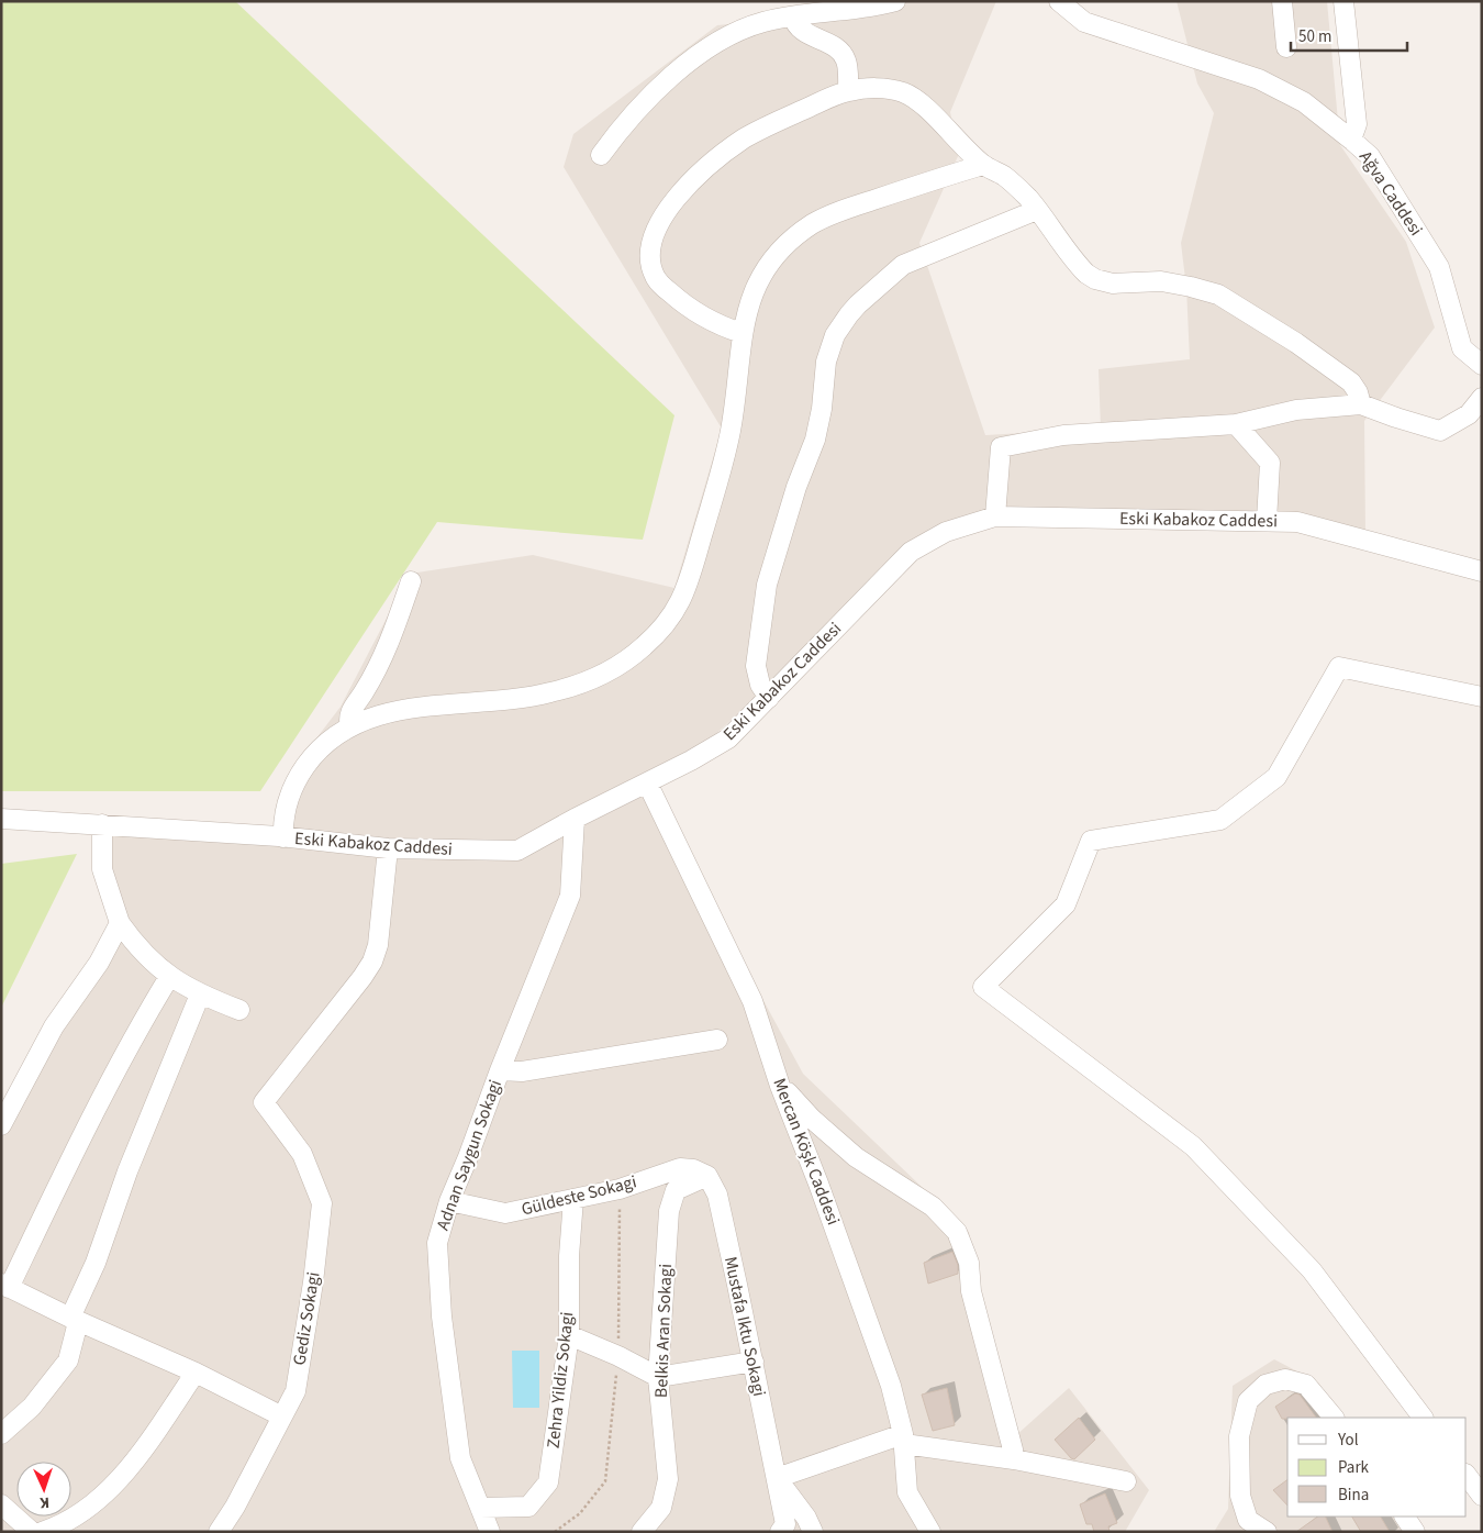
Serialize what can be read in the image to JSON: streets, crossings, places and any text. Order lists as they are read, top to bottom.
{
  "streets": {
    "street": [
      "Ağva Caddesi",
      "Eski Kabakoz Caddesi",
      "Mercan Köşk Caddesi",
      "Adnan Saygun Sokagi",
      "Güldeste Sokagi",
      "Gediz Sokagi",
      "Mustafa Iktu Sokagi",
      "Belkis Aran Sokagi",
      "Zehra Yildiz Sokagi"
    ]
  },
  "crossings": [
    ["Eski Kabakoz Caddesi", "Mercan Köşk Caddesi"],
    ["Eski Kabakoz Caddesi", "Adnan Saygun Sokagi"],
    ["Eski Kabakoz Caddesi", "Gediz Sokagi"],
    ["Adnan Saygun Sokagi", "Güldeste Sokagi"],
    ["Adnan Saygun Sokagi", "Zehra Yildiz Sokagi"],
    ["Güldeste Sokagi", "Mustafa Iktu Sokagi"],
    ["Güldeste Sokagi", "Belkis Aran Sokagi"],
    ["Güldeste Sokagi", "Zehra Yildiz Sokagi"],
    ["Mustafa Iktu Sokagi", "Belkis Aran Sokagi"]
  ],
  "legend": ["Yol", "Park", "Bina"],
  "scale_bar": "50 m",
  "north": "bottom"
}
